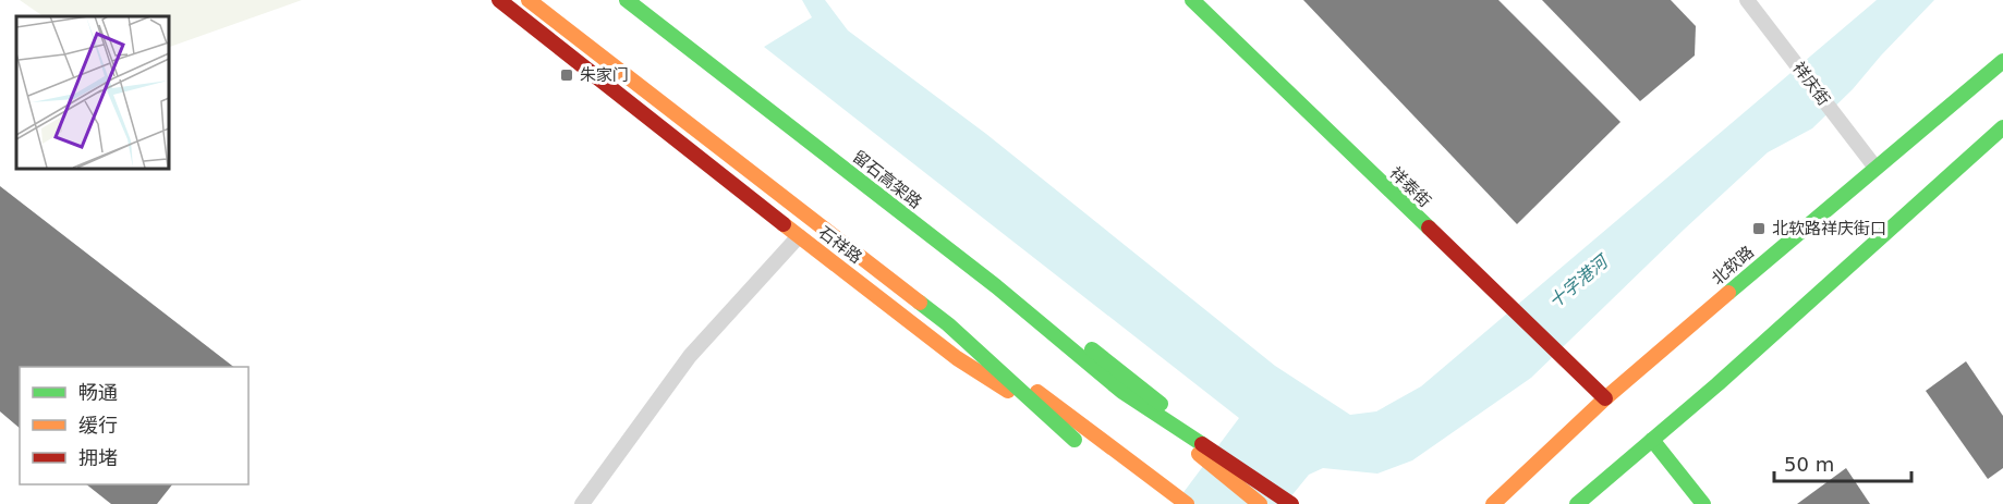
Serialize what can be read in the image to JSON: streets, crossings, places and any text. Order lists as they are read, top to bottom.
{
  "streets": {
    "main road": [
      "留石高架路",
      "祥泰街",
      "石祥路",
      "北软路"
    ],
    "street": ["祥庆街"]
  },
  "crossings": [
    ["祥庆街", "北软路"],
    ["祥泰街", "北软路"]
  ],
  "water": ["十字港河"],
  "places": {
    "transit": ["朱家门", "北软路祥庆街口"]
  },
  "legend": ["畅通", "缓行", "拥堵"],
  "scale_bar": "50 m"
}
